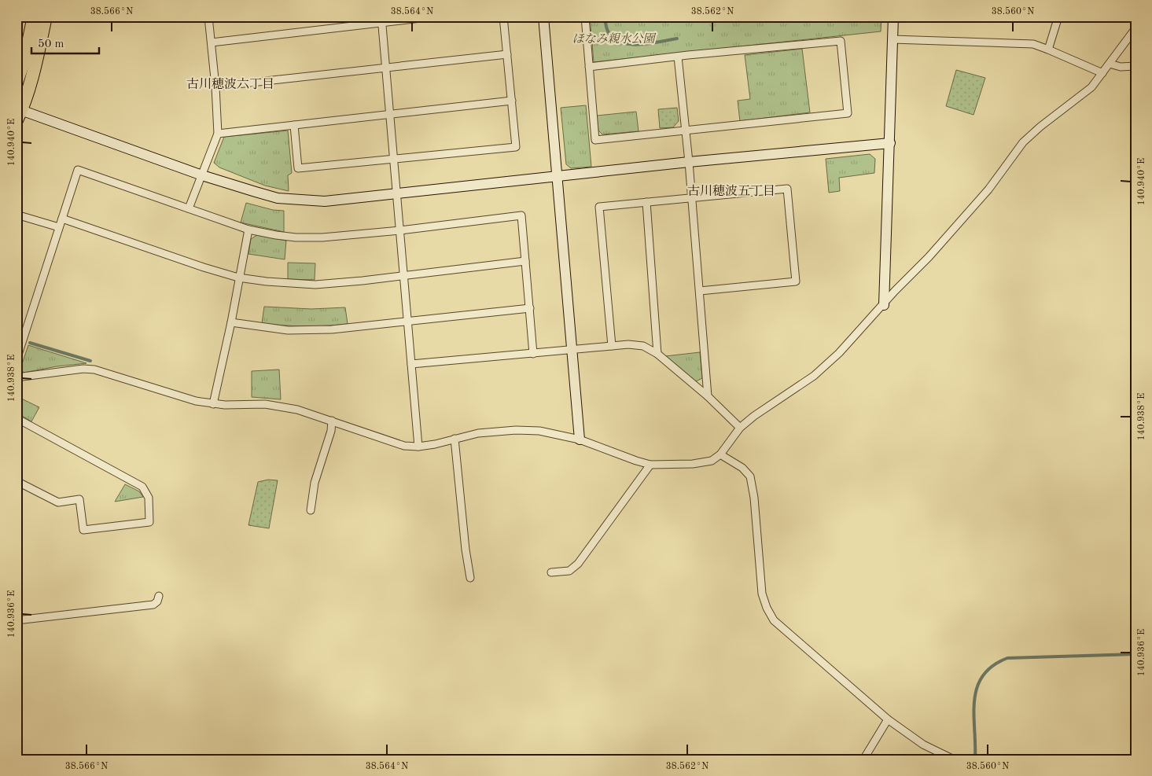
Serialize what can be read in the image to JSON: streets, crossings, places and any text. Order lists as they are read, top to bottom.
{
  "districts": ["古川穂波六丁目", "古川穂波五丁目"],
  "parks": ["ほなみ親水公園"],
  "scale_bar": "50 m",
  "coordinates": [
    "38.566°N",
    "38.564°N",
    "38.562°N",
    "38.560°N",
    "140.940°E",
    "140.938°E",
    "140.936°E"
  ]
}
